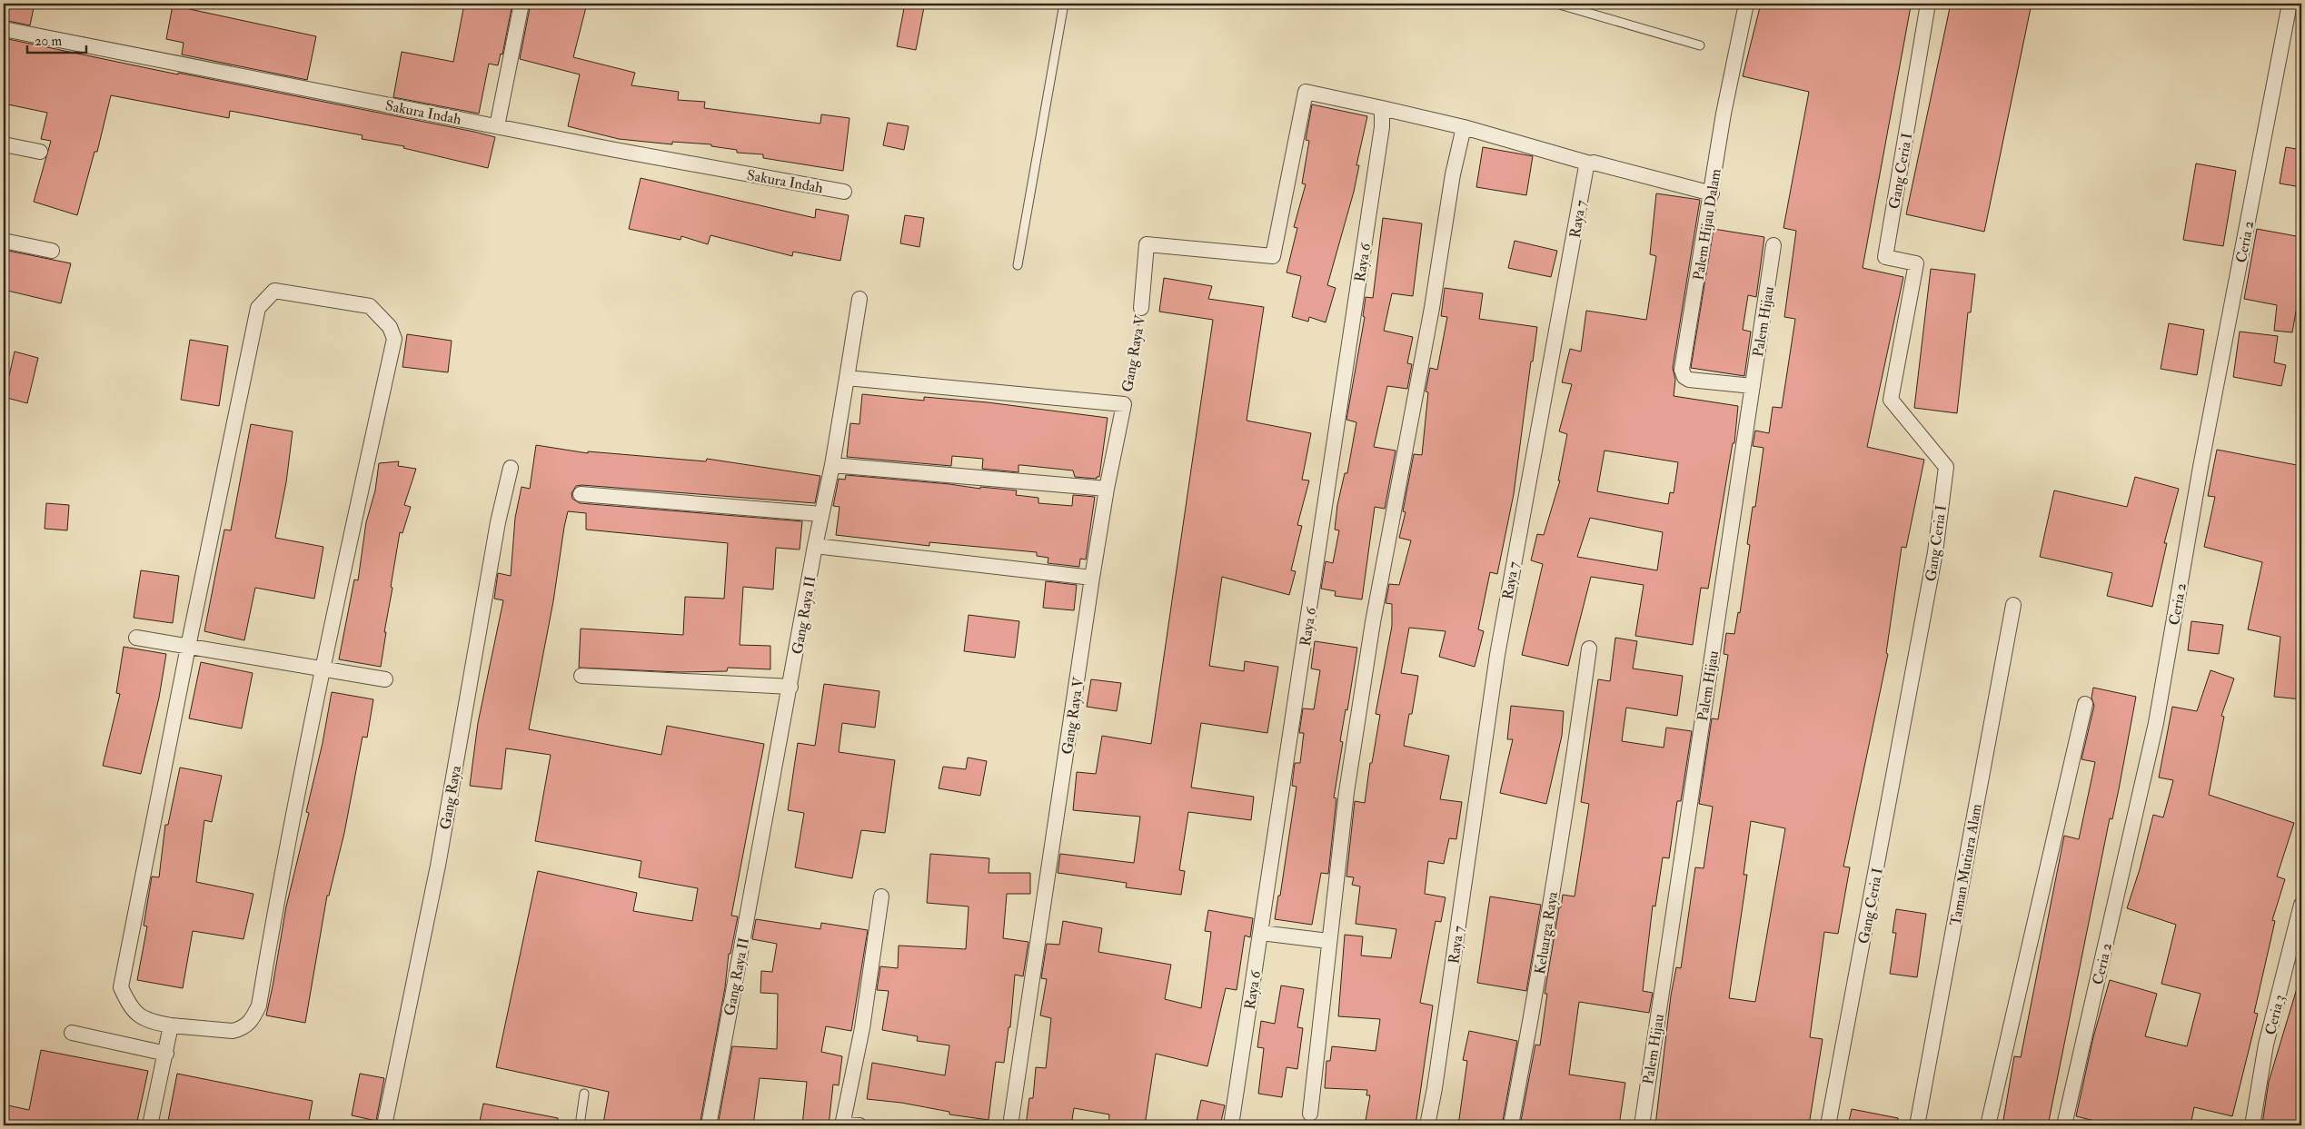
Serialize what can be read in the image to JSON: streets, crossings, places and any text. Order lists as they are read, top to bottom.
{
  "streets": {
    "street": [
      "Sakura Indah",
      "Gang Ceria I",
      "Raya 7",
      "Palem Hijau Dalam",
      "Ceria 2",
      "Raya 6",
      "Palem Hijau",
      "Gang Raya V",
      "Gang Raya II",
      "Gang Raya",
      "Taman Mutiara Alam",
      "Keluarga Raya",
      "Ceria 3"
    ]
  },
  "crossings": [
    ["Palem Hijau Dalam", "Palem Hijau"]
  ],
  "scale_bar": "20 m"
}
